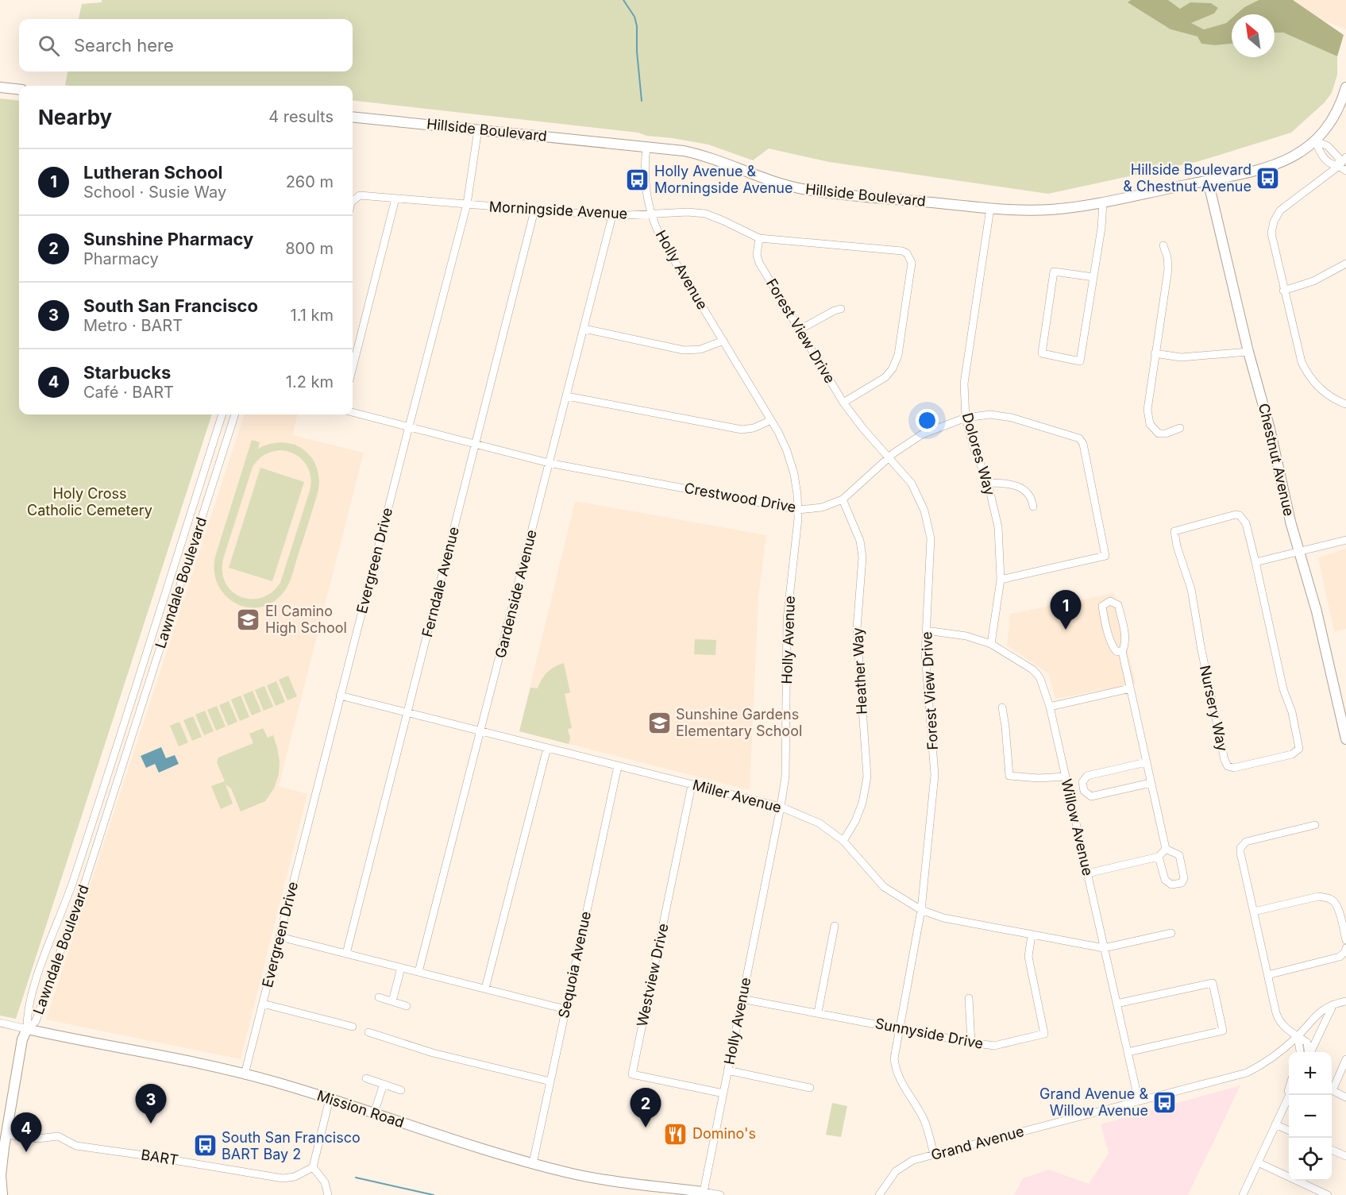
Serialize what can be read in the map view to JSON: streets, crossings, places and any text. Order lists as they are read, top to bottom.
{
  "streets": {
    "main road": ["Hillside Boulevard", "Chestnut Avenue", "Mission Road"],
    "street": [
      "Morningside Avenue",
      "Holly Avenue",
      "Forest View Drive",
      "Dolores Way",
      "Crestwood Drive",
      "Evergreen Drive",
      "Ferndale Avenue",
      "Lawndale Boulevard",
      "Gardenside Avenue",
      "Heather Way",
      "Nursery Way",
      "Miller Avenue",
      "Willow Avenue",
      "Sequoia Avenue",
      "Westview Drive",
      "Sunnyside Drive",
      "Grand Avenue",
      "BART"
    ]
  },
  "crossings": [
    ["Hillside Boulevard", "Holly Avenue"],
    ["Hillside Boulevard", "Dolores Way"],
    ["Hillside Boulevard", "Chestnut Avenue"],
    ["Hillside Boulevard", "Evergreen Drive"],
    ["Morningside Avenue", "Holly Avenue"],
    ["Morningside Avenue", "Forest View Drive"],
    ["Morningside Avenue", "Evergreen Drive"],
    ["Morningside Avenue", "Ferndale Avenue"],
    ["Morningside Avenue", "Gardenside Avenue"],
    ["Holly Avenue", "Crestwood Drive"],
    ["Holly Avenue", "Miller Avenue"],
    ["Holly Avenue", "Westview Drive"],
    ["Holly Avenue", "Sunnyside Drive"],
    ["Holly Avenue", "Mission Road"],
    ["Forest View Drive", "Crestwood Drive"],
    ["Forest View Drive", "Miller Avenue"],
    ["Forest View Drive", "Willow Avenue"],
    ["Forest View Drive", "Sunnyside Drive"],
    ["Forest View Drive", "Grand Avenue"],
    ["Dolores Way", "Crestwood Drive"],
    ["Dolores Way", "Willow Avenue"],
    ["Crestwood Drive", "Evergreen Drive"],
    ["Crestwood Drive", "Ferndale Avenue"],
    ["Crestwood Drive", "Gardenside Avenue"],
    ["Crestwood Drive", "Heather Way"],
    ["Evergreen Drive", "Miller Avenue"],
    ["Evergreen Drive", "Mission Road"],
    ["Ferndale Avenue", "Miller Avenue"],
    ["Lawndale Boulevard", "Mission Road"],
    ["Gardenside Avenue", "Miller Avenue"],
    ["Heather Way", "Miller Avenue"],
    ["Miller Avenue", "Willow Avenue"],
    ["Miller Avenue", "Sequoia Avenue"],
    ["Miller Avenue", "Westview Drive"],
    ["Miller Avenue", "Sunnyside Drive"],
    ["Willow Avenue", "Grand Avenue"],
    ["Sequoia Avenue", "Mission Road"]
  ],
  "parks": ["Holy Cross Catholic Cemetery"],
  "places": {
    "bus stop": [
      "Hillside Boulevard & Chestnut Avenue",
      "Holly Avenue & Morningside Avenue",
      "Grand Avenue & Willow Avenue",
      "South San Francisco BART Bay 2"
    ],
    "school or university": ["El Camino High School", "Sunshine Gardens Elementary School"],
    "restaurant": ["Domino's"]
  },
  "north": "top left",
  "page": {
    "search": "Search here",
    "heading": ["Nearby", "4 results"],
    "list": [
      {
        "mark": "1",
        "name": "Lutheran School",
        "note": "School · Susie Way",
        "value": "260 m"
      },
      {
        "mark": "2",
        "name": "Sunshine Pharmacy",
        "note": "Pharmacy",
        "value": "800 m"
      },
      {
        "mark": "3",
        "name": "South San Francisco",
        "note": "Metro · BART",
        "value": "1.1 km"
      },
      {
        "mark": "4",
        "name": "Starbucks",
        "note": "Café · BART",
        "value": "1.2 km"
      }
    ],
    "pins": [
      "1",
      "3",
      "2",
      "4"
    ],
    "map_buttons": ["+", "−"]
  }
}
